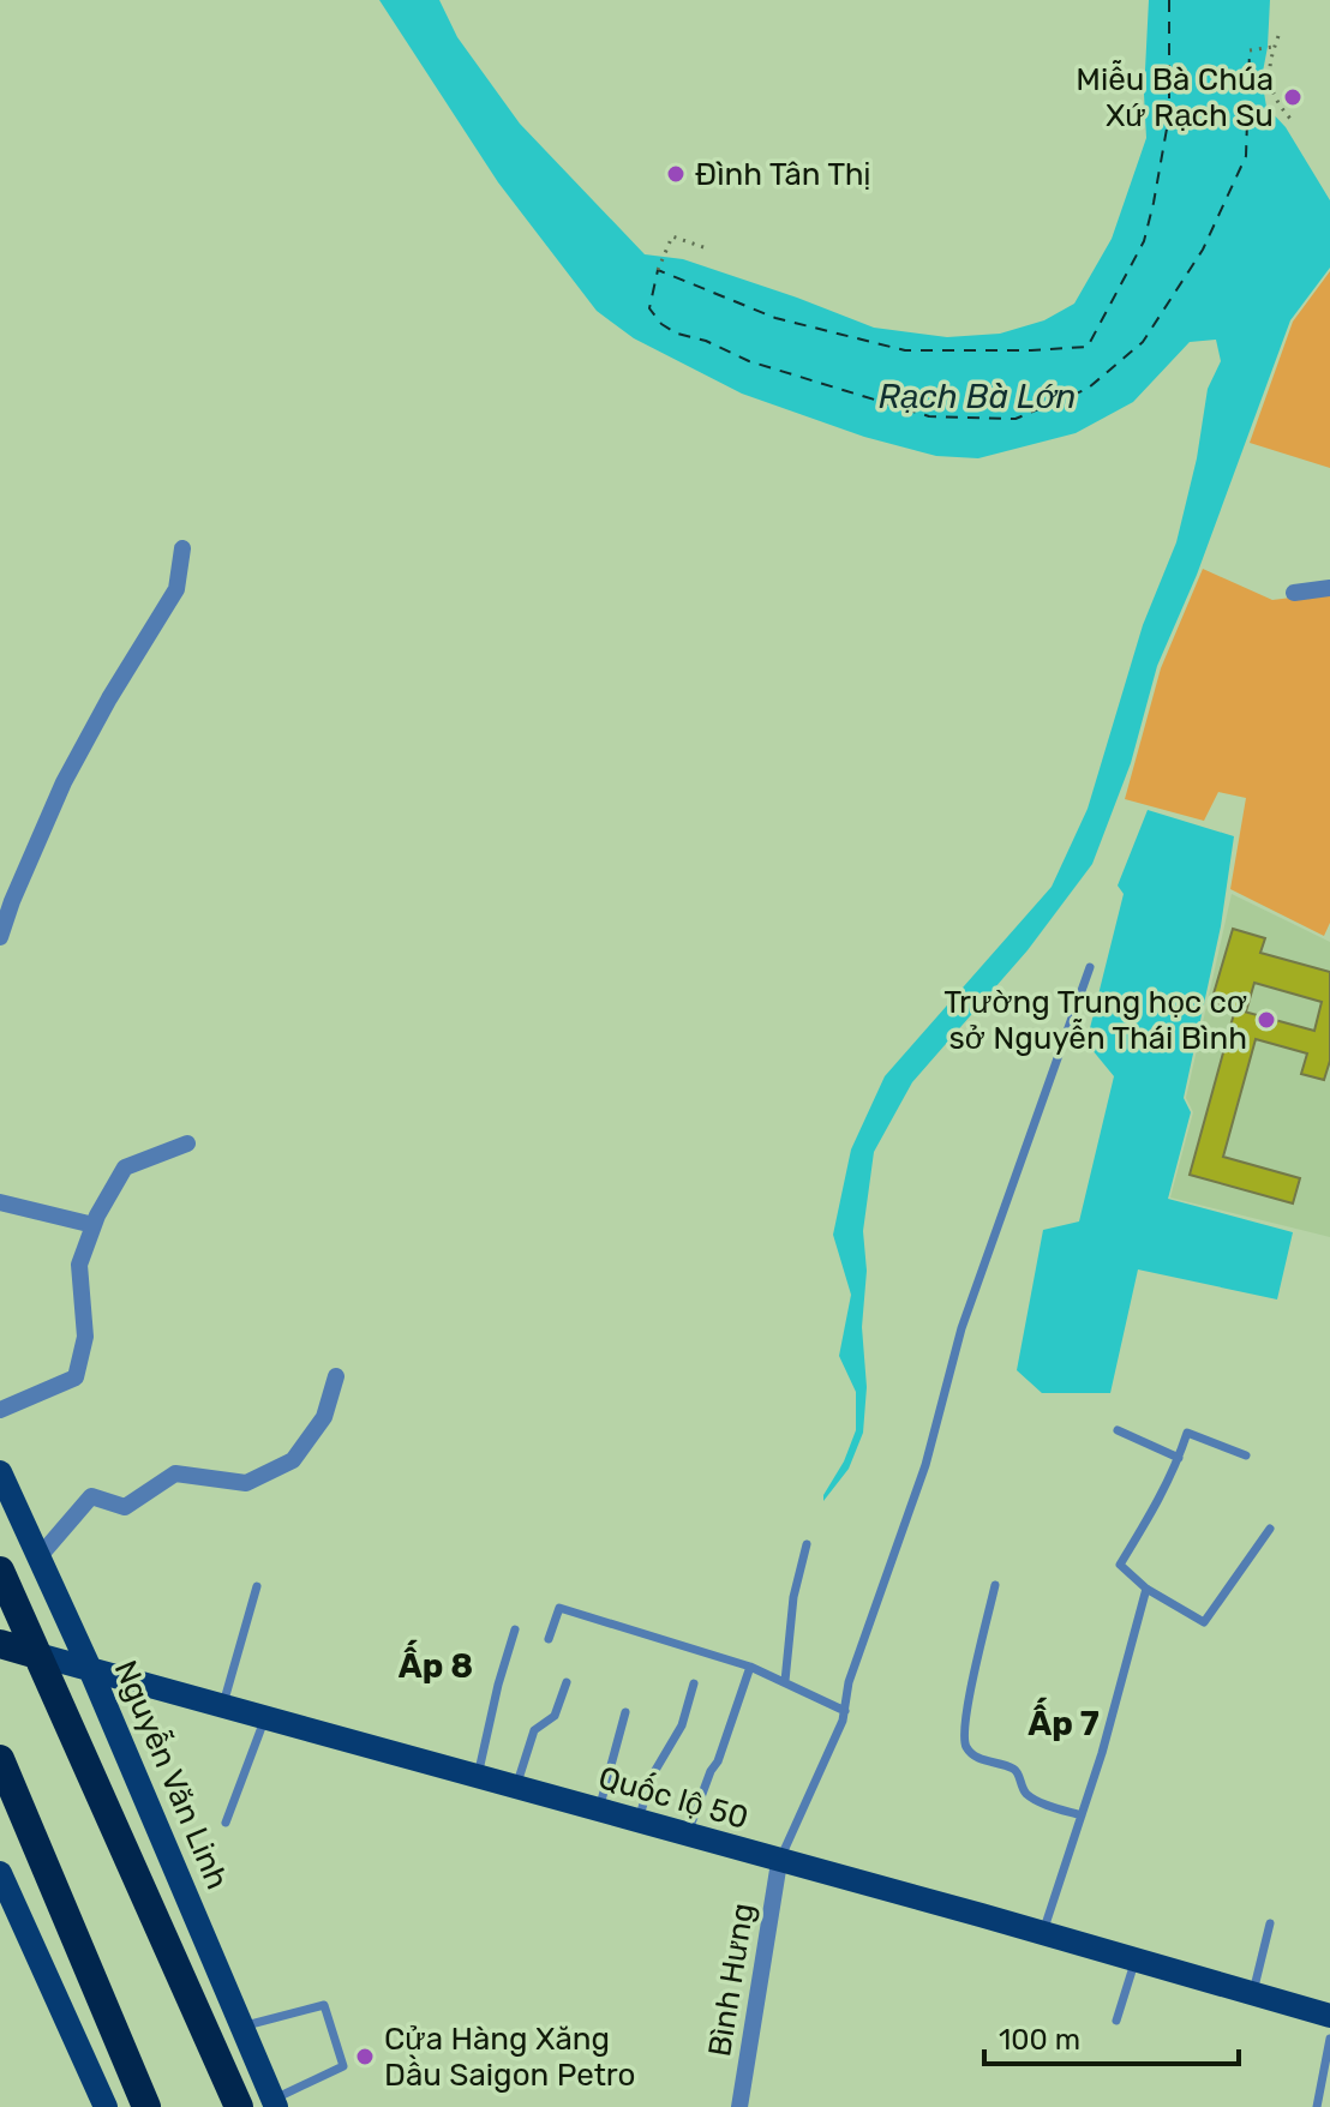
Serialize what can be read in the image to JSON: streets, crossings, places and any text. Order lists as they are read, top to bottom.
{
  "streets": {
    "highway": ["Quốc lộ 50"],
    "main road": ["Nguyễn Văn Linh"],
    "street": ["Bình Hưng"]
  },
  "crossings": [
    ["Nguyễn Văn Linh", "Quốc lộ 50"],
    ["Quốc lộ 50", "Bình Hưng"]
  ],
  "districts": ["Ấp 8", "Ấp 7"],
  "water": ["Rạch Bà Lớn"],
  "places": [
    "Miễu Bà Chúa Xứ Rạch Su",
    "Đình Tân Thị",
    "Trường Trung học cơ sở Nguyễn Thái Bình",
    "Cửa Hàng Xăng Dầu Saigon Petro"
  ],
  "scale_bar": "100 m"
}
